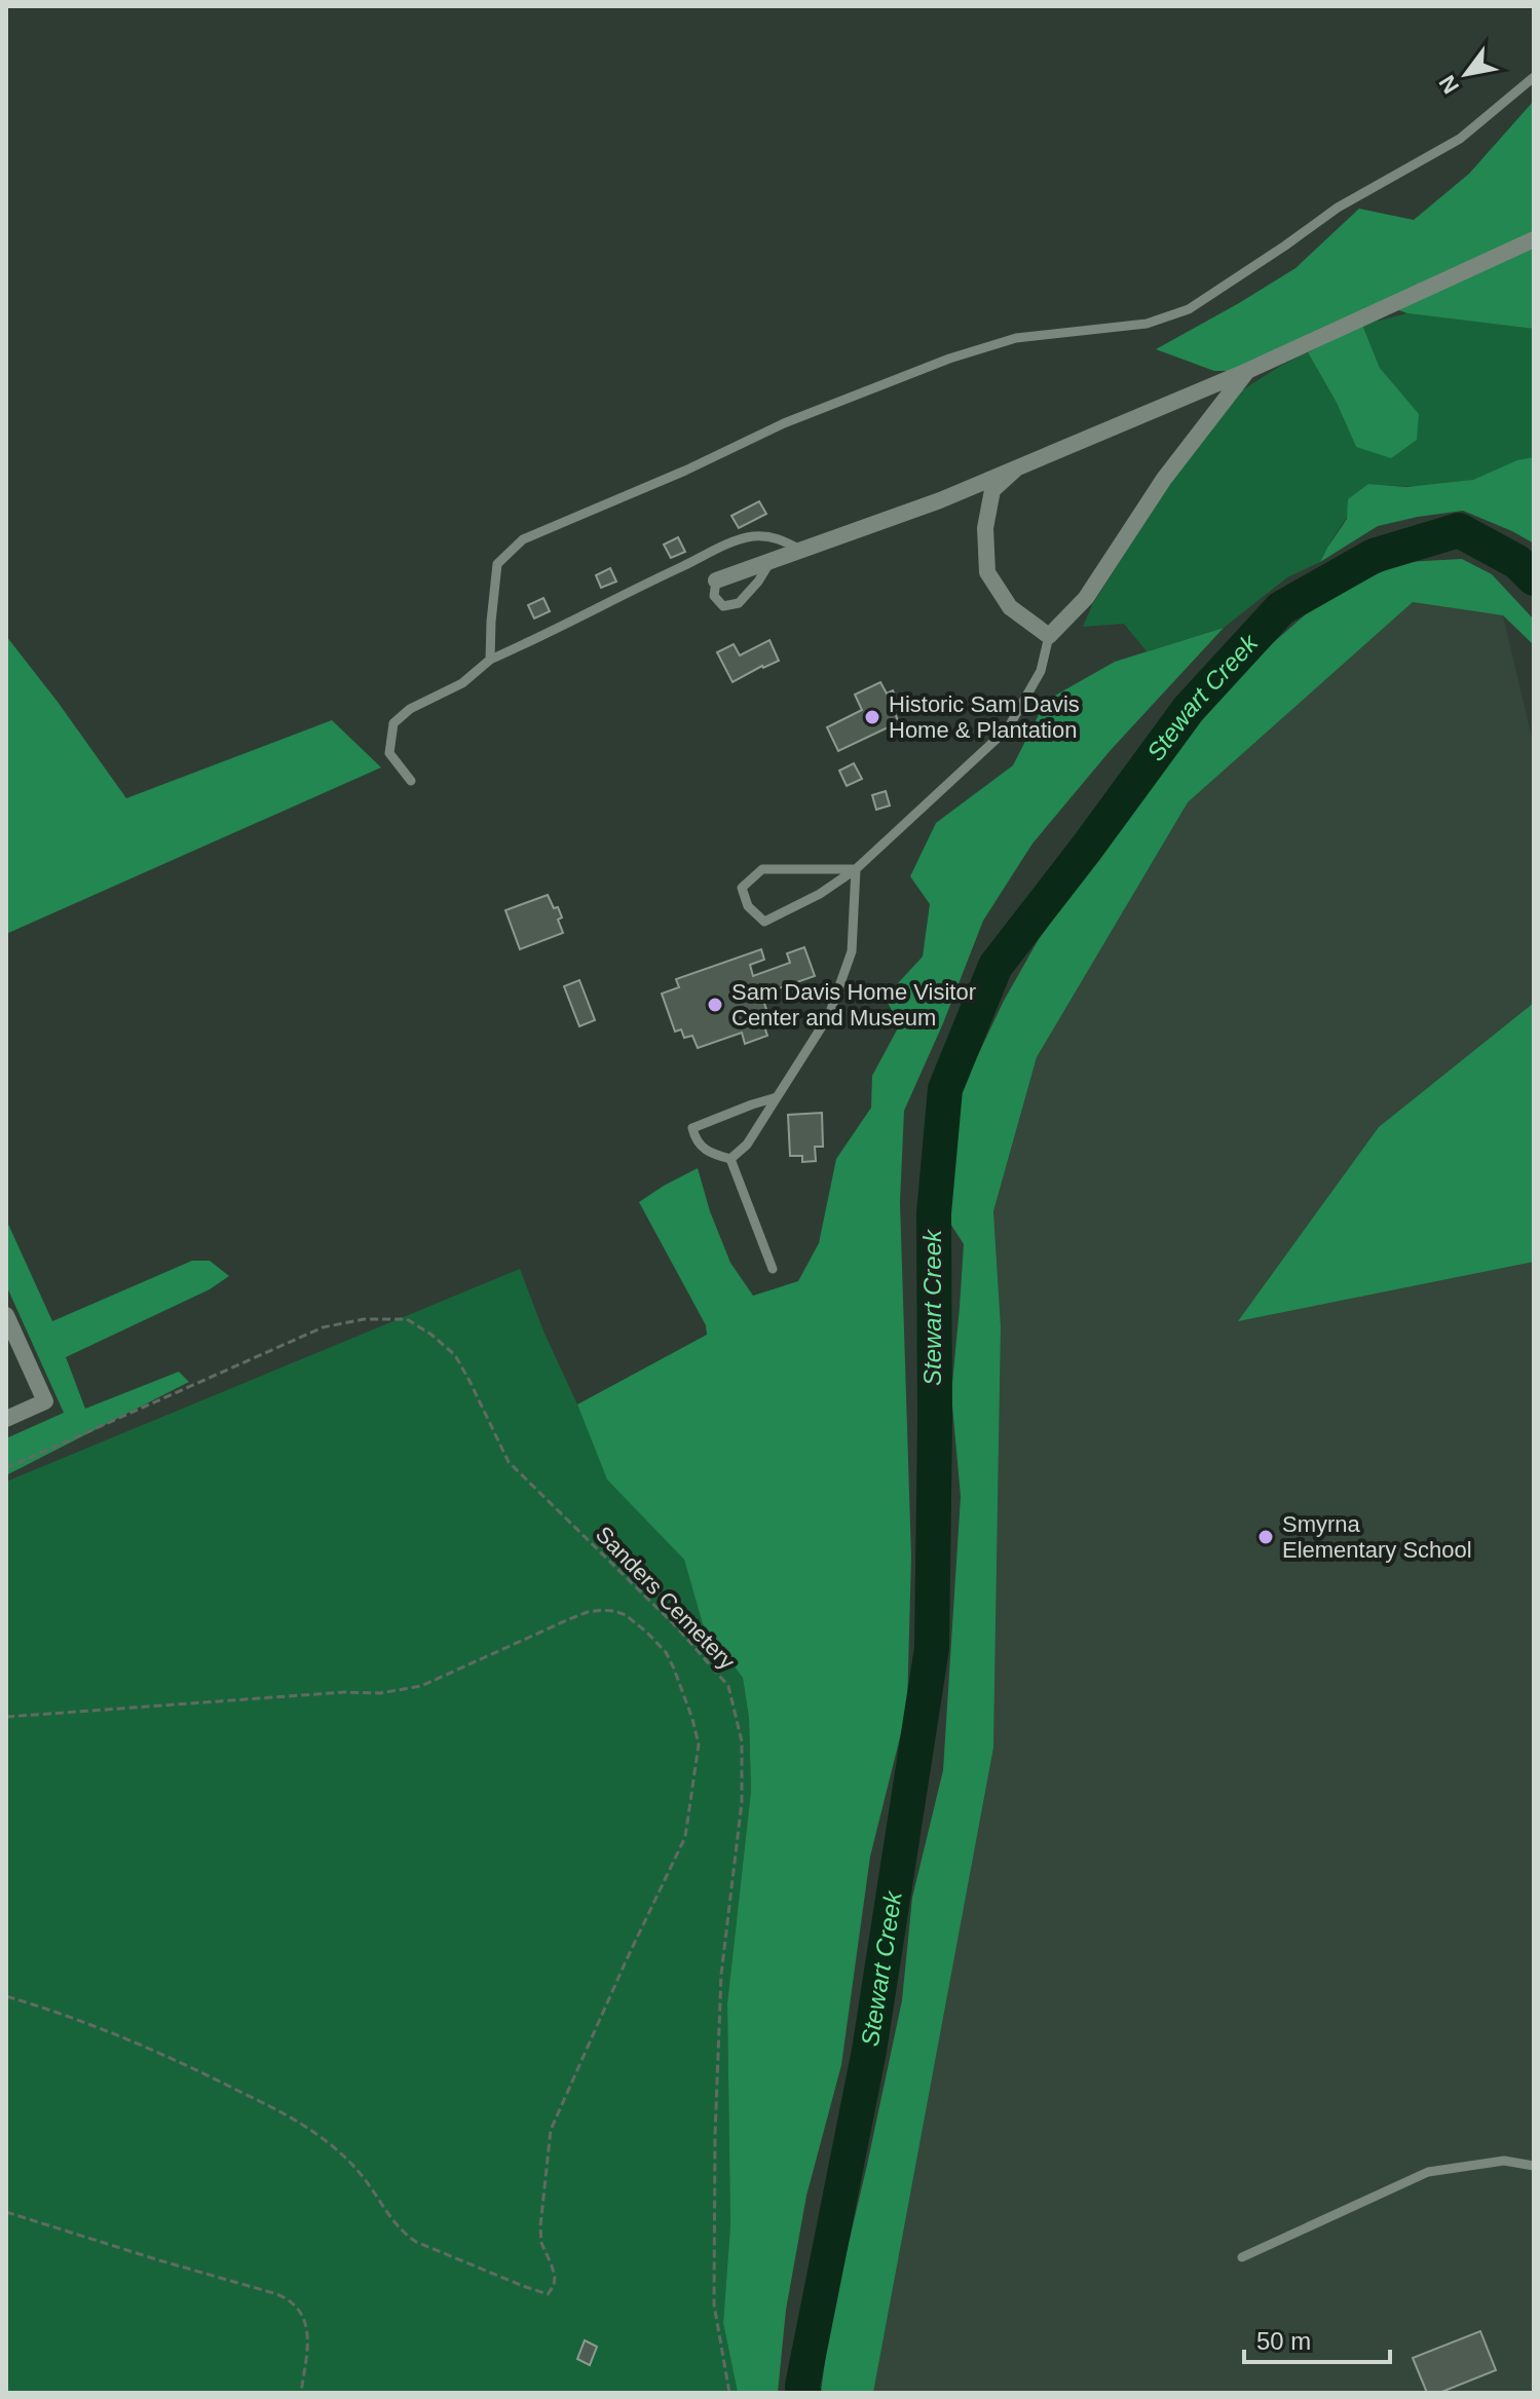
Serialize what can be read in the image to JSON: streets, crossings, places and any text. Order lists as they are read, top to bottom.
{
  "streets": {
    "path": ["Sanders Cemetery"]
  },
  "water": ["Stewart Creek"],
  "places": ["Historic Sam Davis Home & Plantation", "Sam Davis Home Visitor Center and Museum", "Smyrna Elementary School"],
  "scale_bar": "50 m",
  "north": "bottom left"
}
